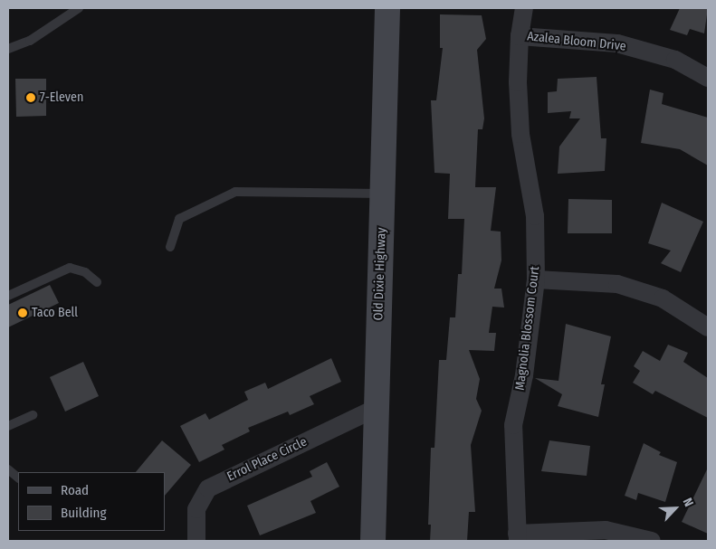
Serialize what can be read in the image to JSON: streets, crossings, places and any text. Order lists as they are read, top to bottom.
{
  "streets": {
    "street": [
      "Azalea Bloom Drive",
      "Old Dixie Highway",
      "Magnolia Blossom Court",
      "Errol Place Circle"
    ]
  },
  "crossings": [
    ["Azalea Bloom Drive", "Magnolia Blossom Court"],
    ["Old Dixie Highway", "Errol Place Circle"]
  ],
  "places": ["7-Eleven", "Taco Bell"],
  "legend": ["Road", "Building"],
  "north": "top right"
}
